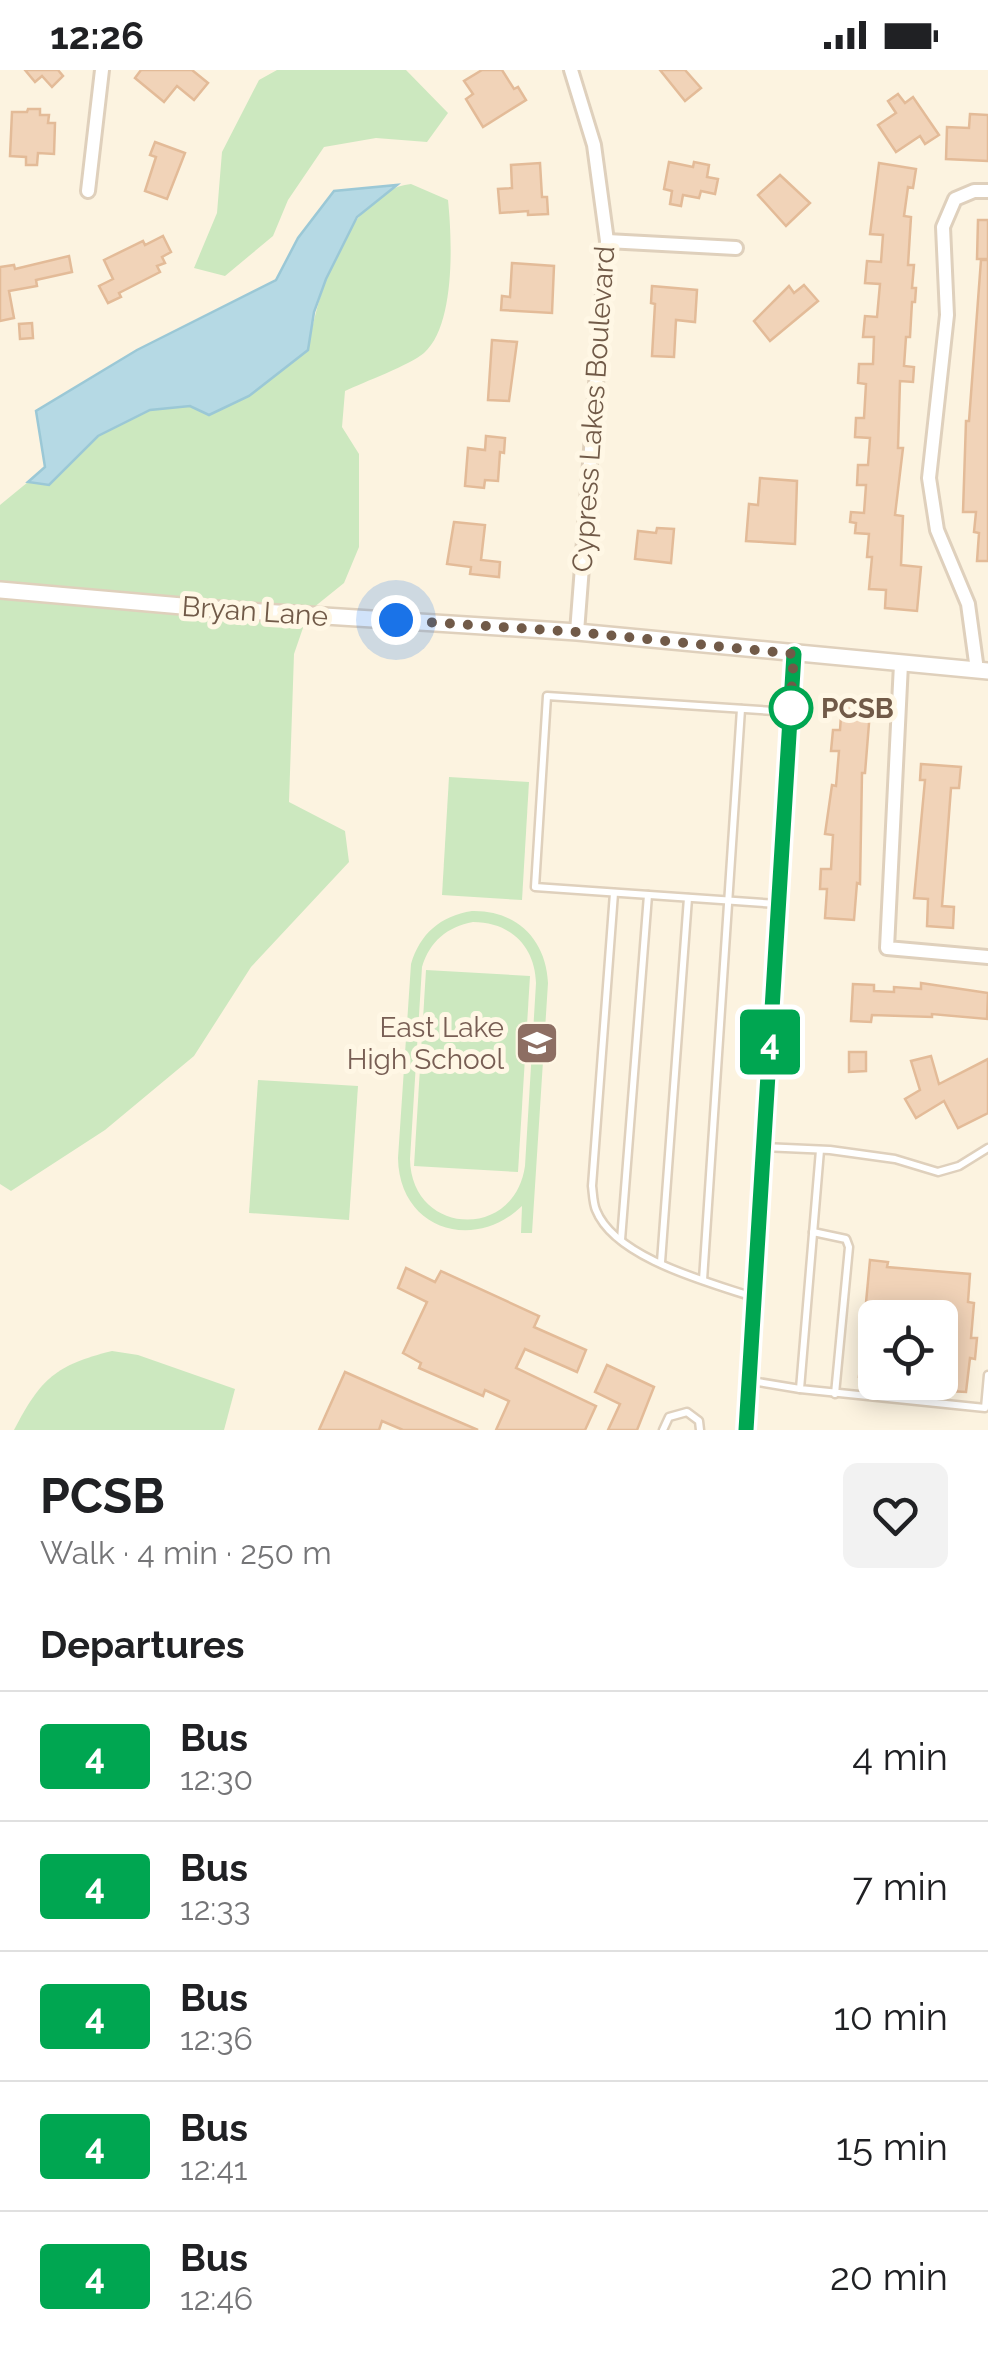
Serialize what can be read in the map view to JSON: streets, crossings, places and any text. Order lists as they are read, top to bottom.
{
  "streets": {
    "street": ["Cypress Lakes Boulevard", "Bryan Lane"]
  },
  "crossings": [
    ["Cypress Lakes Boulevard", "Bryan Lane"]
  ],
  "places": {
    "other": ["PCSB"],
    "school or university": ["East Lake High School"]
  },
  "lines": ["bus line 4"],
  "page": {
    "status": "12:26",
    "on_map": "4",
    "heading": [
      ["PCSB", "Walk · 4 min · 250 m"],
      "Departures"
    ],
    "list": [
      {
        "mark": "4",
        "name": "Bus",
        "note": "12:30",
        "value": "4 min"
      },
      {
        "mark": "4",
        "name": "Bus",
        "note": "12:33",
        "value": "7 min"
      },
      {
        "mark": "4",
        "name": "Bus",
        "note": "12:36",
        "value": "10 min"
      },
      {
        "mark": "4",
        "name": "Bus",
        "note": "12:41",
        "value": "15 min"
      },
      {
        "mark": "4",
        "name": "Bus",
        "note": "12:46",
        "value": "20 min"
      }
    ]
  }
}
